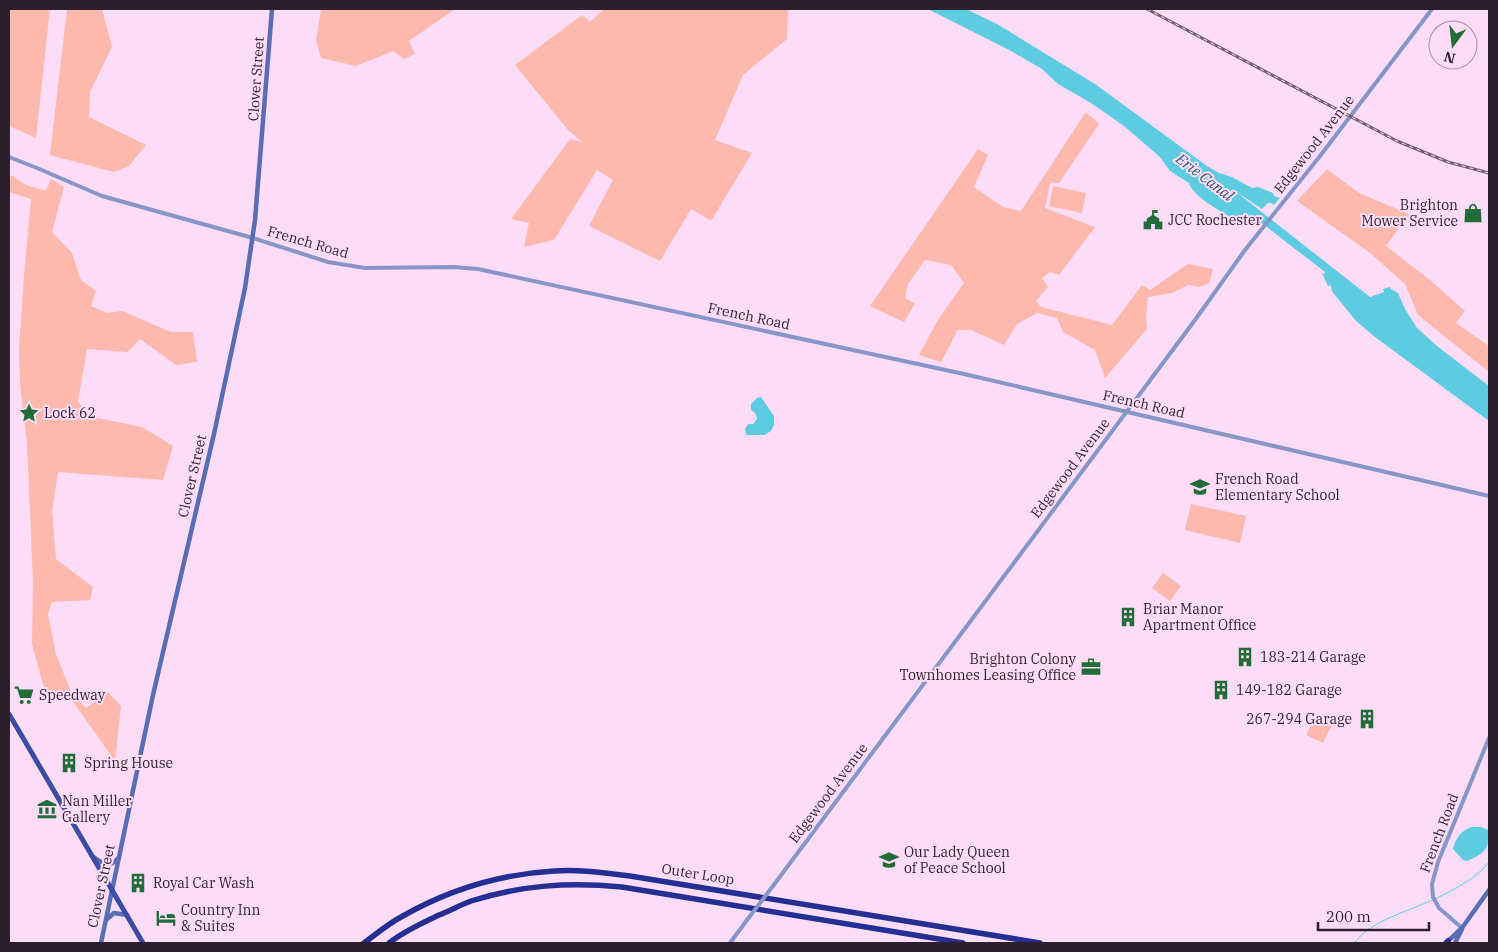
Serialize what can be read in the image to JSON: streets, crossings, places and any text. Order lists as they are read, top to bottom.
{
  "streets": {
    "highway": ["Outer Loop"],
    "main road": ["Clover Street"],
    "street": ["Edgewood Avenue", "French Road"]
  },
  "crossings": [
    ["Clover Street", "French Road"],
    ["Edgewood Avenue", "French Road"]
  ],
  "water": ["Erie Canal"],
  "places": {
    "shop": ["Brighton Mower Service"],
    "public building": ["JCC Rochester"],
    "place": ["Lock 62"],
    "school or university": ["French Road Elementary School", "Our Lady Queen of Peace School"],
    "building": [
      "Briar Manor Apartment Office",
      "183-214 Garage",
      "149-182 Garage",
      "267-294 Garage",
      "Spring House",
      "Royal Car Wash"
    ],
    "office": ["Brighton Colony Townhomes Leasing Office"],
    "supermarket": ["Speedway"],
    "museum": ["Nan Miller Gallery"],
    "hotel": ["Country Inn & Suites"]
  },
  "scale_bar": "200 m",
  "north": "bottom"
}
